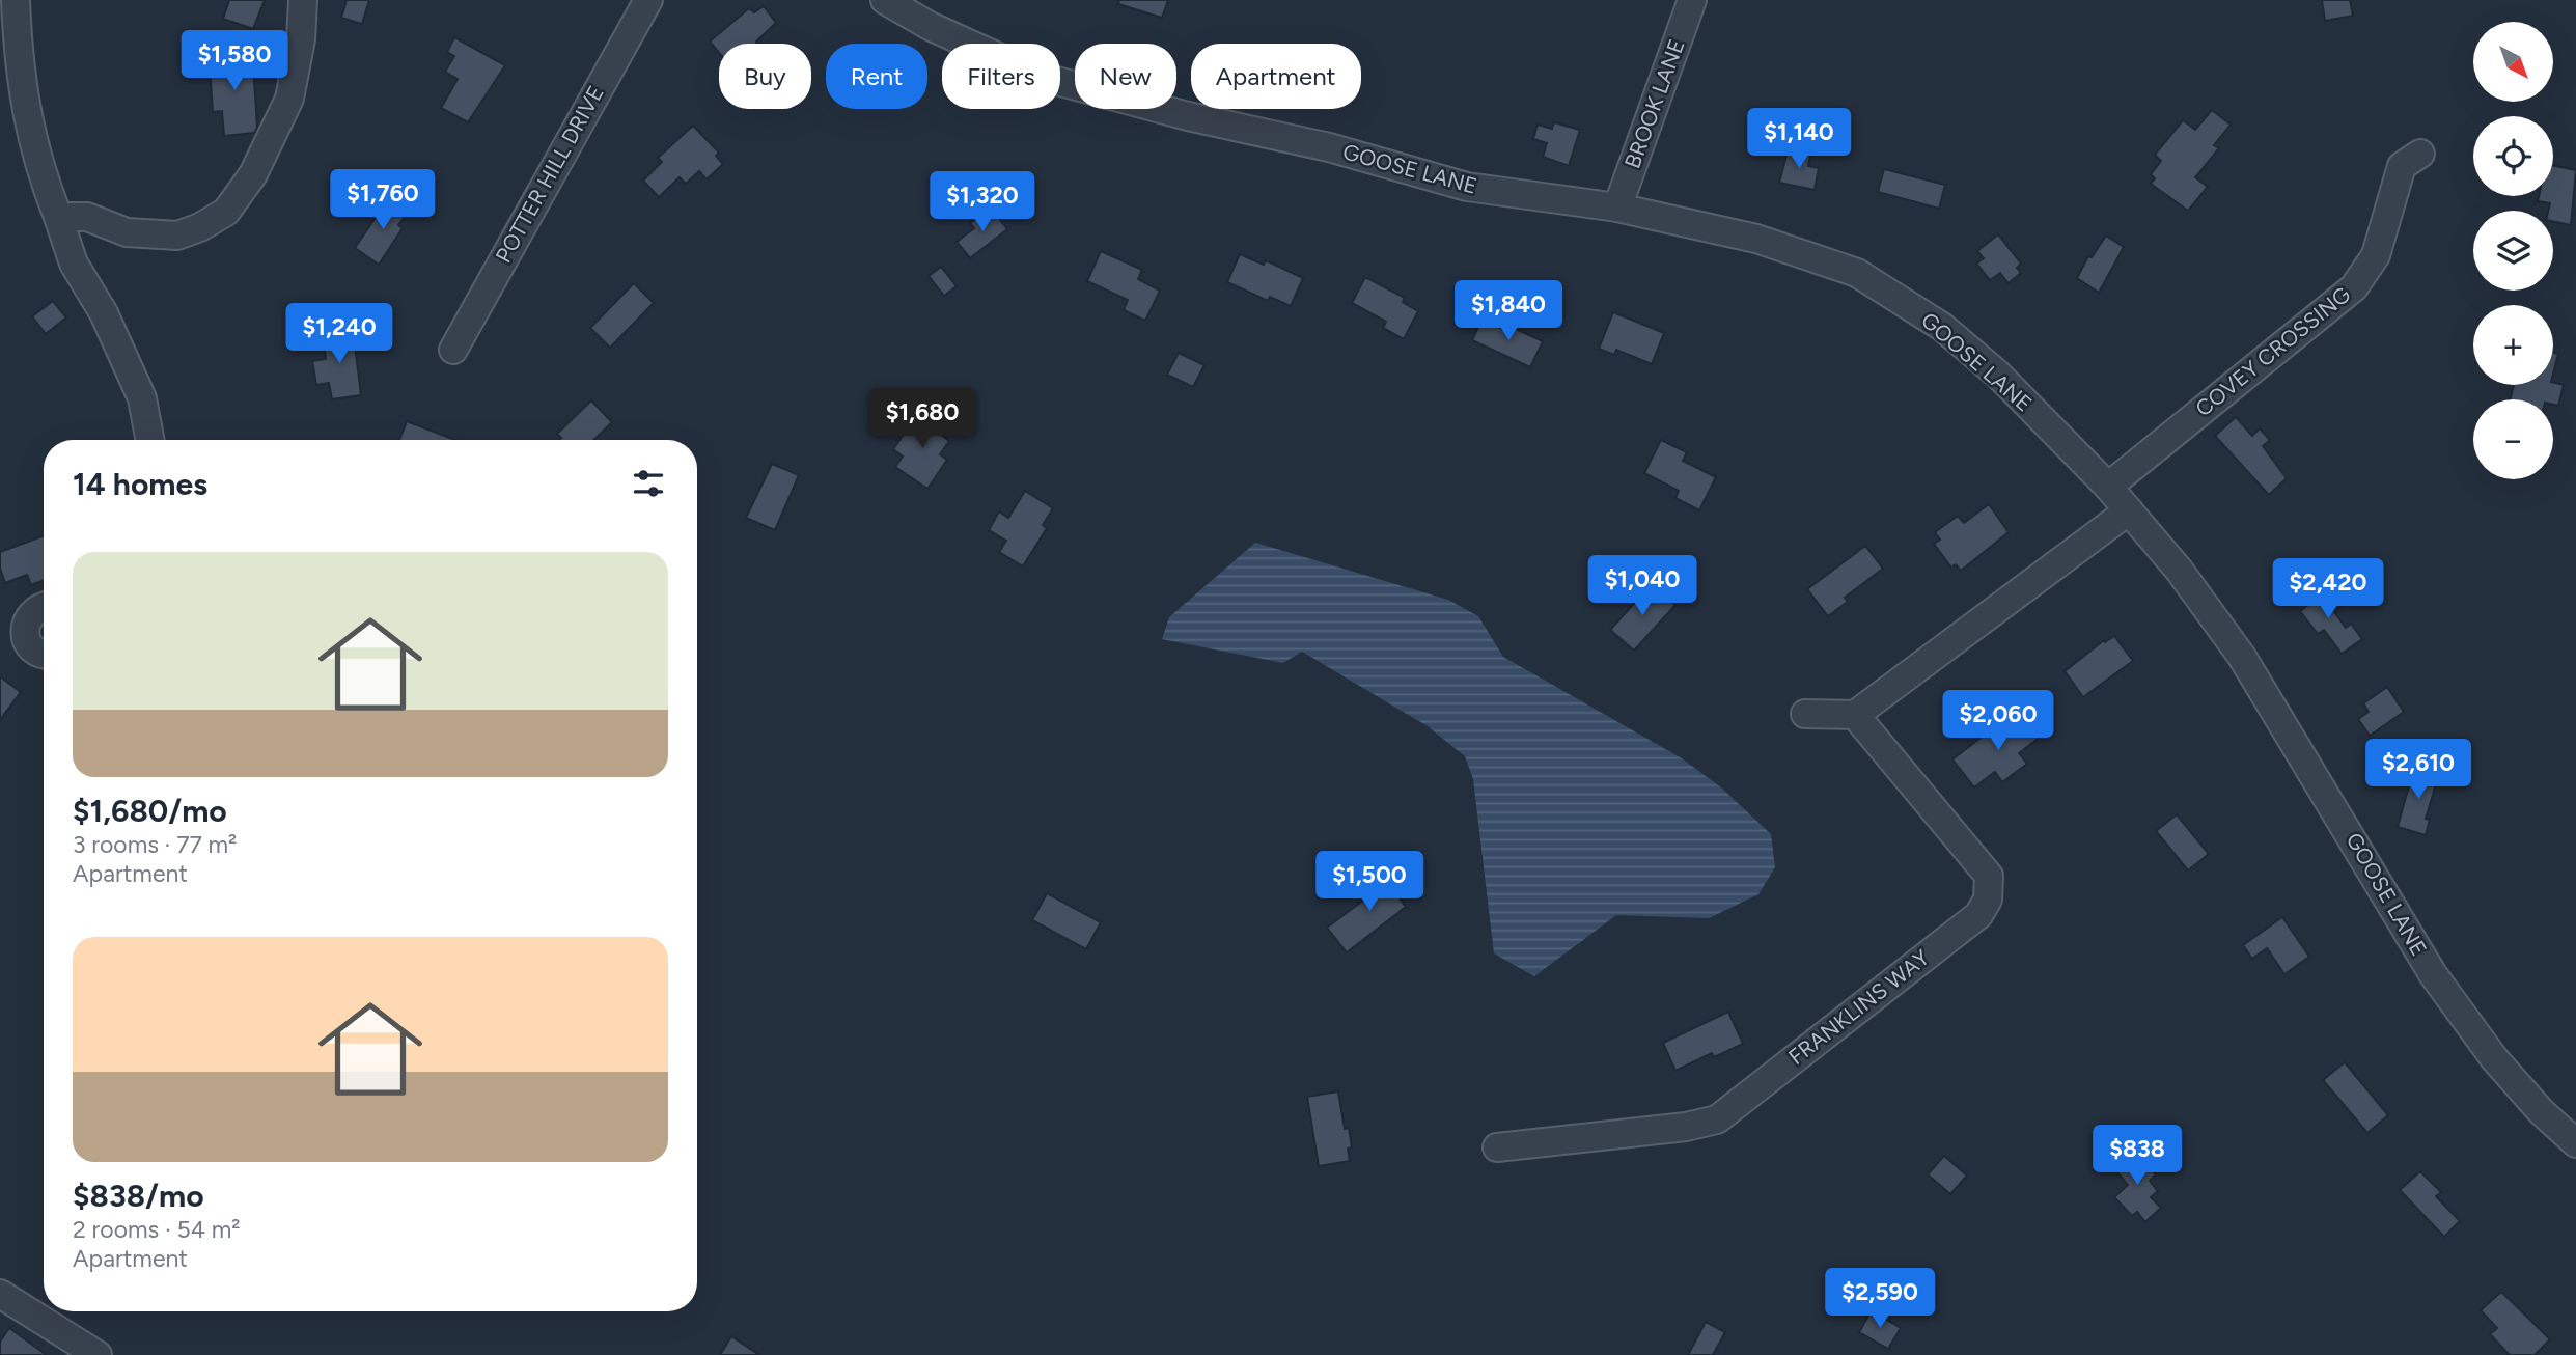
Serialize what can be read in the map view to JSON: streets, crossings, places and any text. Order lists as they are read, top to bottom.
{
  "streets": {
    "street": [
      "BROOK LANE",
      "GOOSE LANE",
      "POTTER HILL DRIVE",
      "COVEY CROSSING",
      "FRANKLINS WAY"
    ]
  },
  "crossings": [
    ["BROOK LANE", "GOOSE LANE"],
    ["GOOSE LANE", "COVEY CROSSING"]
  ],
  "north": "bottom right",
  "page": {
    "map_buttons": ["+", "−"],
    "price": [
      "$1,580",
      "$1,140",
      "$1,760",
      "$1,320",
      "$1,840",
      "$1,240",
      "$1,680",
      "$1,040",
      "$2,420",
      "$2,060",
      "$2,610",
      "$1,500",
      "$838",
      "$2,590"
    ],
    "chip": [
      "Buy",
      "Rent",
      "Filters",
      "New",
      "Apartment"
    ],
    "heading": "14 homes",
    "list": [
      {
        "name": "$1,680/mo",
        "note": "3 rooms · 77 m² · Apartment"
      },
      {
        "name": "$838/mo",
        "note": "2 rooms · 54 m² · Apartment"
      }
    ]
  }
}
